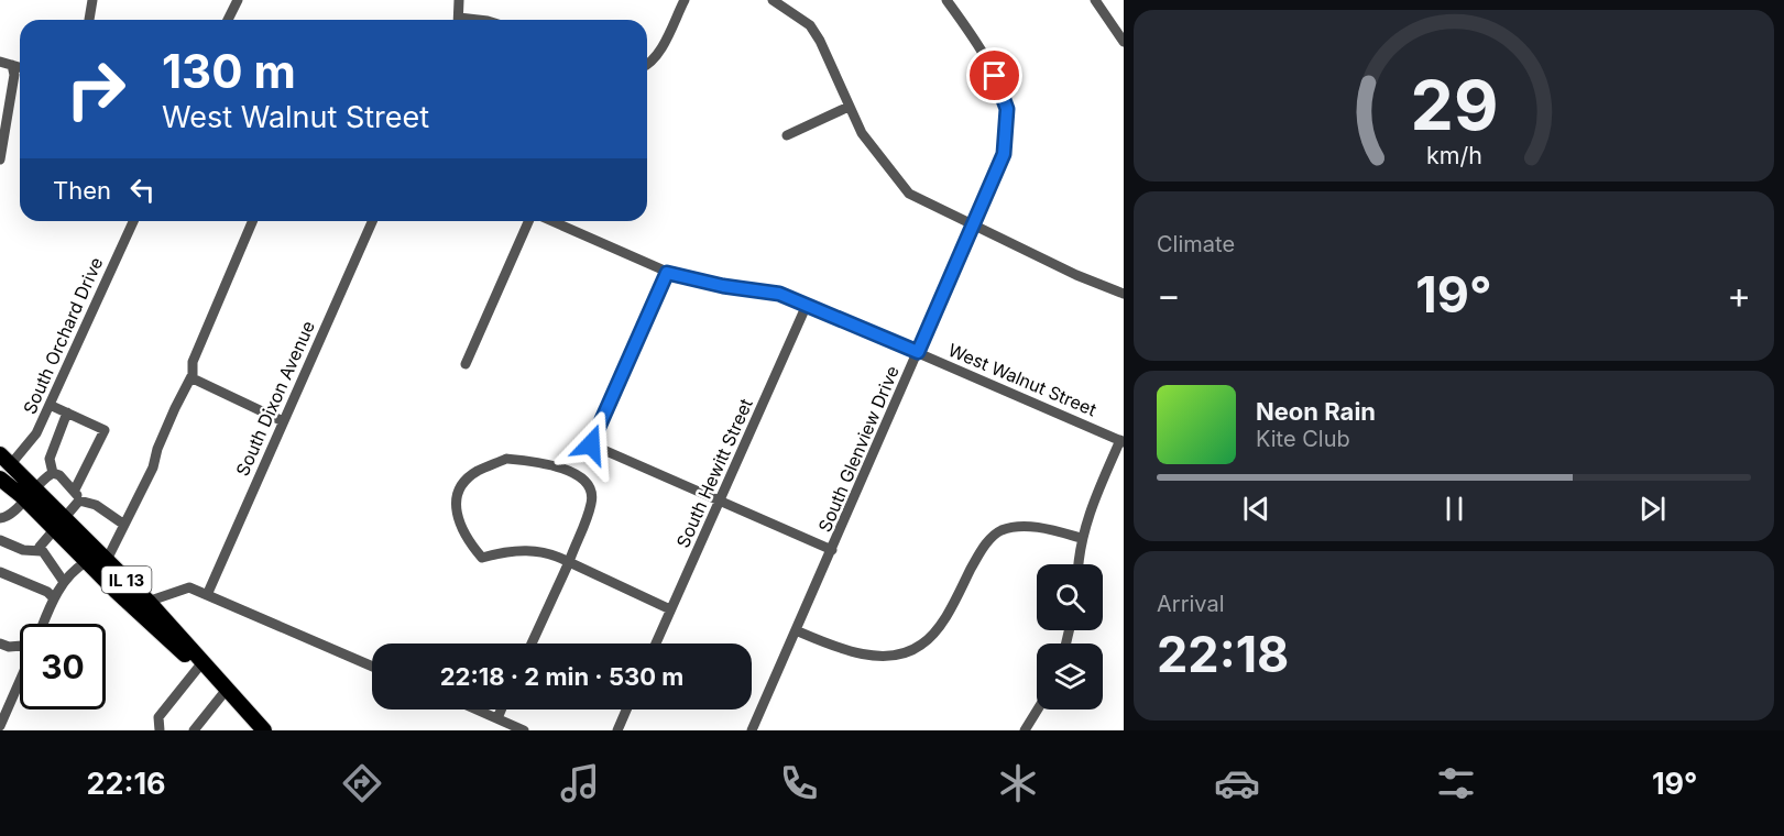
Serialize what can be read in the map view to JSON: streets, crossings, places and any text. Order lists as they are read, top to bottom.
{
  "streets": {
    "highway": ["IL 13"],
    "street": [
      "South Orchard Drive",
      "West Walnut Street",
      "South Dixon Avenue",
      "South Glenview Drive",
      "South Hewitt Street"
    ]
  },
  "crossings": [
    ["South Orchard Drive", "IL 13"],
    ["West Walnut Street", "South Glenview Drive"],
    ["West Walnut Street", "South Hewitt Street"]
  ],
  "page": {
    "turn": ["130 m", "West Walnut Street"],
    "then": "Then",
    "tile": [
      "Climate",
      ["Arrival", "22:18"]
    ],
    "heat": ["−", "19°", "+"],
    "song": ["Neon Rain", "Kite Club"],
    "limit": "30",
    "trip": "22:18 · 2 min · 530 m",
    "tabs": ["22:16", "19°"],
    "gauge": ["29", "km/h"]
  }
}
